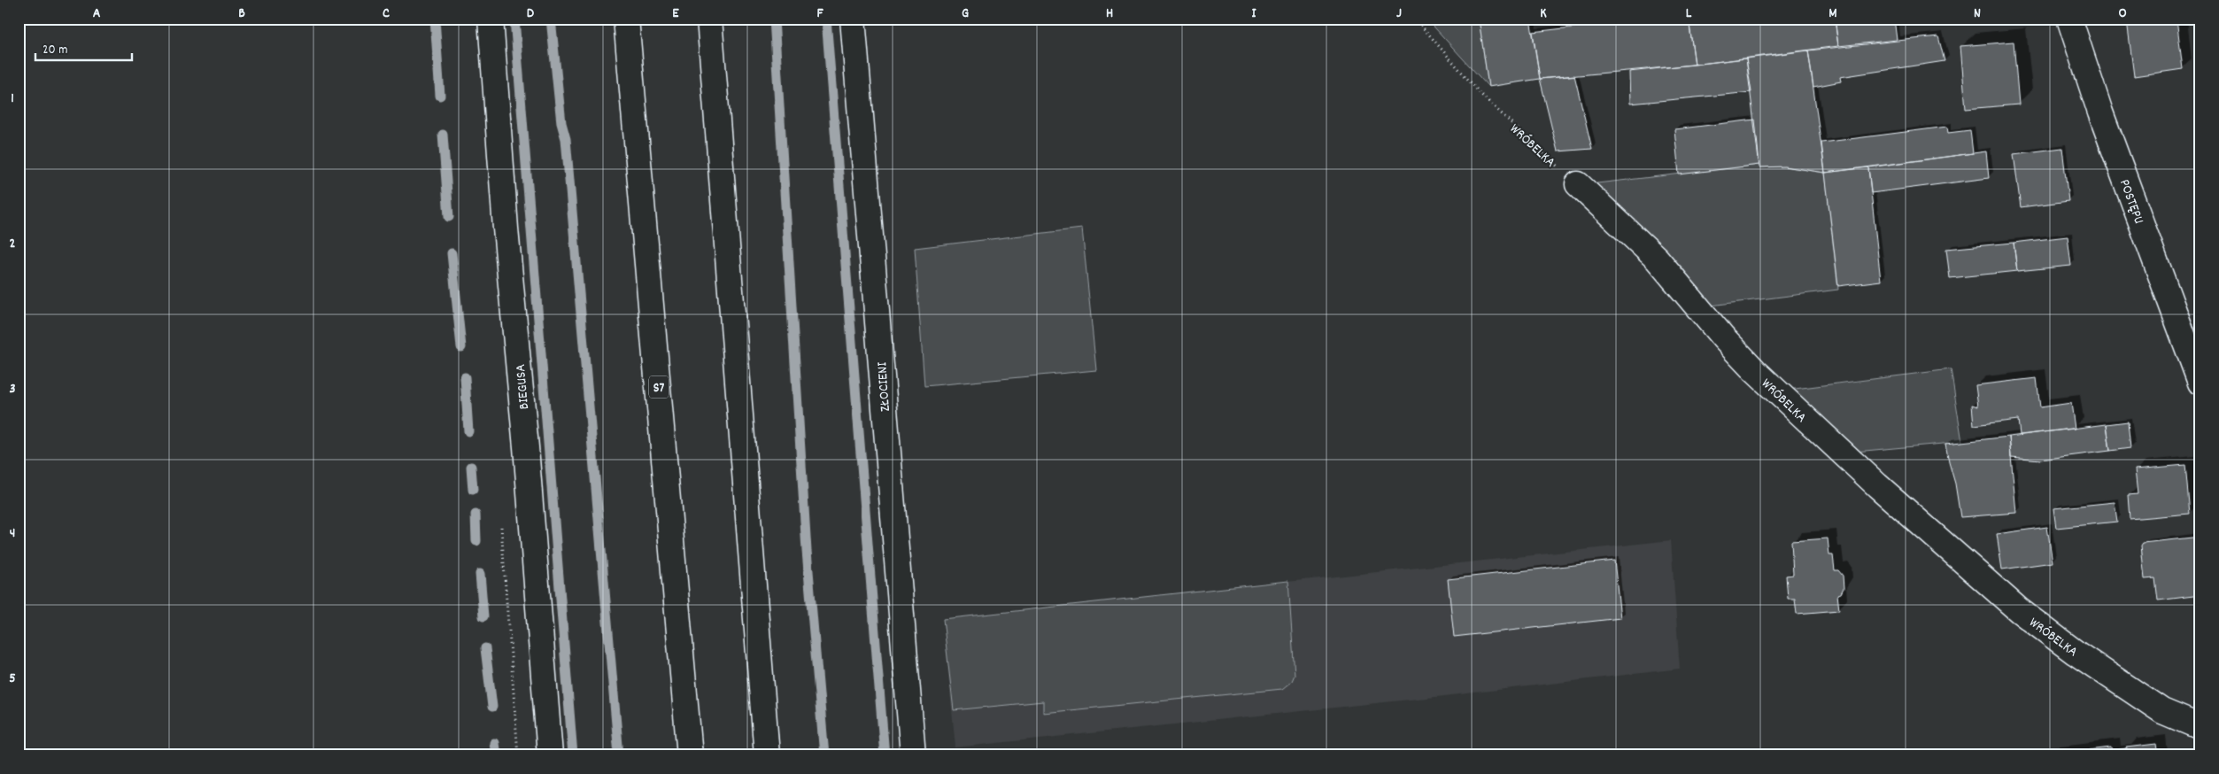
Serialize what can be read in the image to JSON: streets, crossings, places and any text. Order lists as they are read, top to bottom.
{
  "streets": {
    "main road": [
      "WRÓBELKA",
      "POSTĘPU",
      "BIEGUSA",
      "S7",
      "ZŁOCIENI"
    ]
  },
  "scale_bar": "20 m",
  "grid": {
    "columns": [
      "A",
      "B",
      "C",
      "D",
      "E",
      "F",
      "G",
      "H",
      "I",
      "J",
      "K",
      "L",
      "M",
      "N",
      "O"
    ],
    "rows": [
      "1",
      "2",
      "3",
      "4",
      "5"
    ]
  }
}
